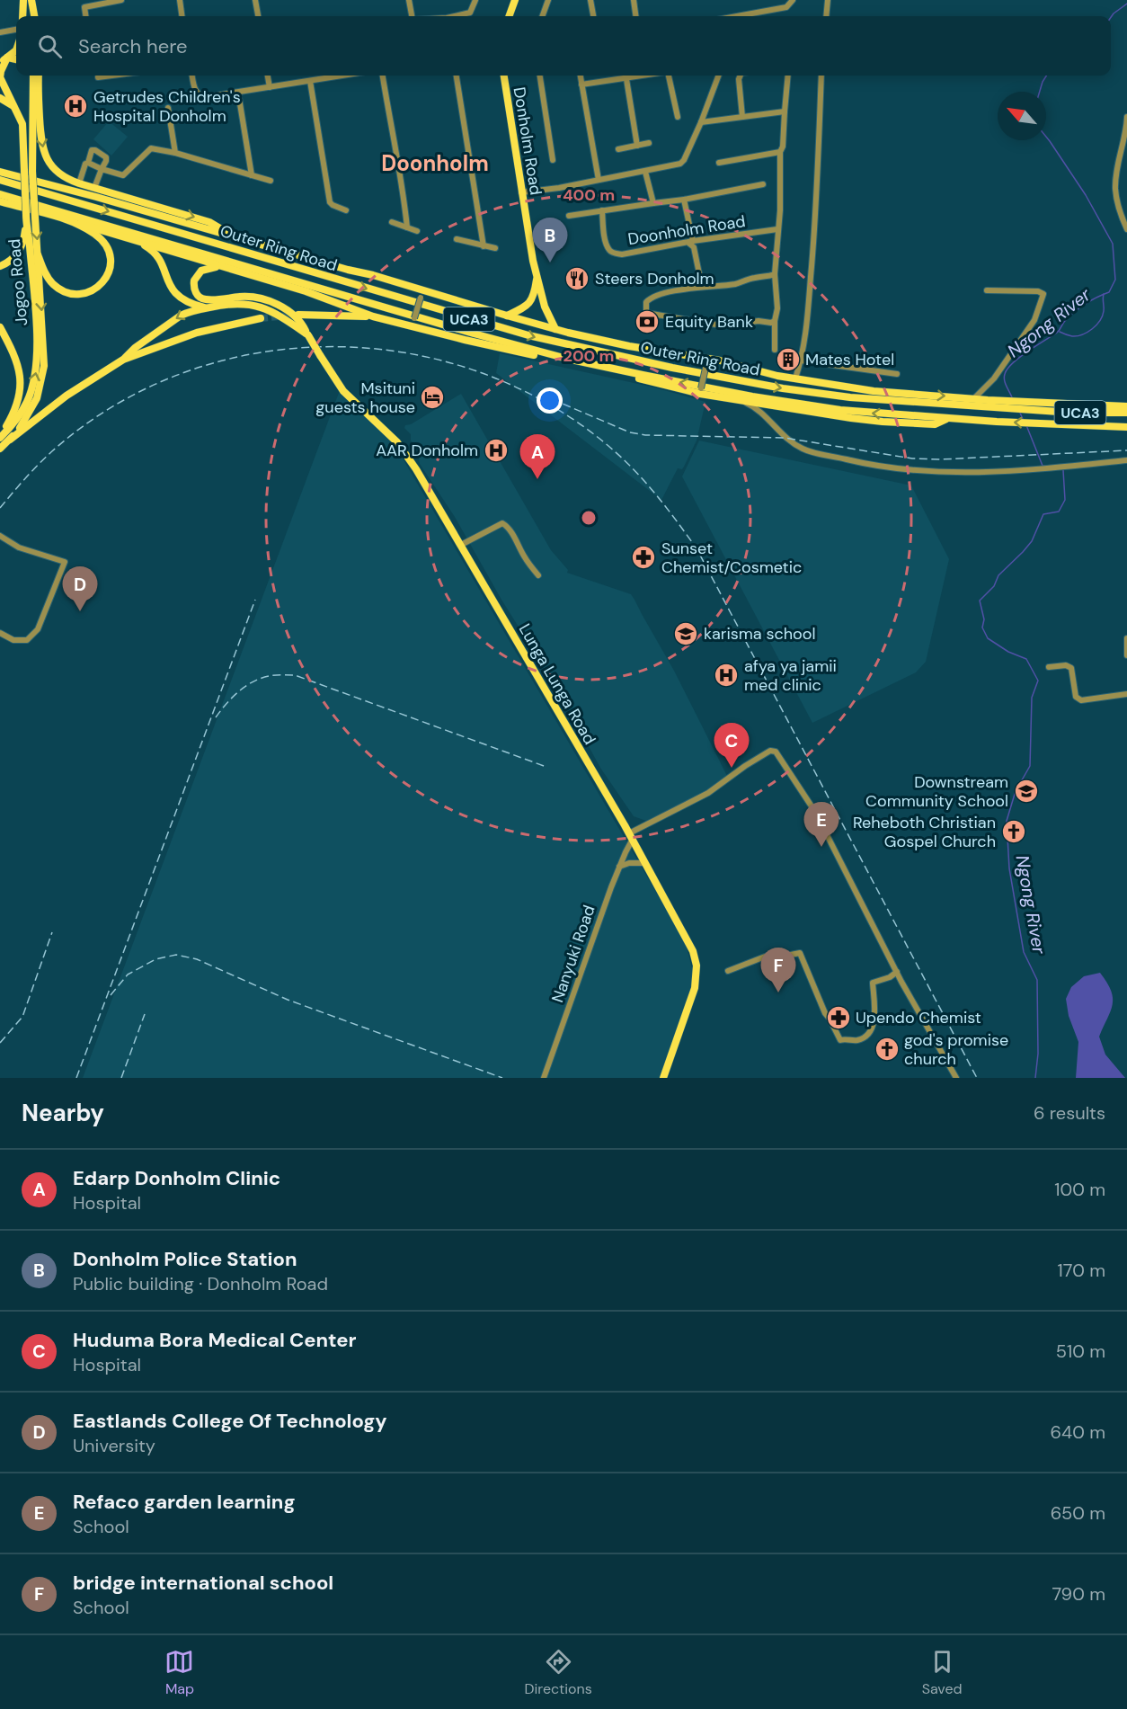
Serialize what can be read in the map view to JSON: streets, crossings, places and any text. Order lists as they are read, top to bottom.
{
  "streets": {
    "main road": [
      "Donholm Road",
      "Outer Ring Road",
      "Jogoo Road",
      "UCA3",
      "Lunga Lunga Road"
    ],
    "street": ["Doonholm Road", "Nanyuki Road"]
  },
  "crossings": [
    ["Outer Ring Road", "UCA3"],
    ["Outer Ring Road", "Lunga Lunga Road"],
    ["Lunga Lunga Road", "Nanyuki Road"]
  ],
  "districts": ["Doonholm"],
  "water": ["Ngong River"],
  "places": {
    "hospital": ["Getrudes Children's Hospital Donholm", "AAR Donholm", "afya ya jamii med clinic"],
    "restaurant": ["Steers Donholm"],
    "bank": ["Equity Bank"],
    "building": ["Mates Hotel"],
    "hotel": ["Msituni guests house"],
    "pharmacy": ["Sunset Chemist/Cosmetic", "Upendo Chemist"],
    "school or university": ["karisma school", "Downstream Community School"],
    "church": ["Reheboth Christian Gospel Church", "god's promise church"]
  },
  "north": "top left",
  "page": {
    "search": "Search here",
    "pins": [
      "B",
      "A",
      "D",
      "C",
      "E",
      "F"
    ],
    "heading": ["Nearby", "6 results"],
    "list": [
      {
        "mark": "A",
        "name": "Edarp Donholm Clinic",
        "note": "Hospital",
        "value": "100 m"
      },
      {
        "mark": "B",
        "name": "Donholm Police Station",
        "note": "Public building · Donholm Road",
        "value": "170 m"
      },
      {
        "mark": "C",
        "name": "Huduma Bora Medical Center",
        "note": "Hospital",
        "value": "510 m"
      },
      {
        "mark": "D",
        "name": "Eastlands College Of Technology",
        "note": "University",
        "value": "640 m"
      },
      {
        "mark": "E",
        "name": "Refaco garden learning",
        "note": "School",
        "value": "650 m"
      },
      {
        "mark": "F",
        "name": "bridge international school",
        "note": "School",
        "value": "790 m"
      }
    ],
    "nav": ["Map", "Directions", "Saved"]
  },
  "rings": ["400 m", "200 m"]
}
